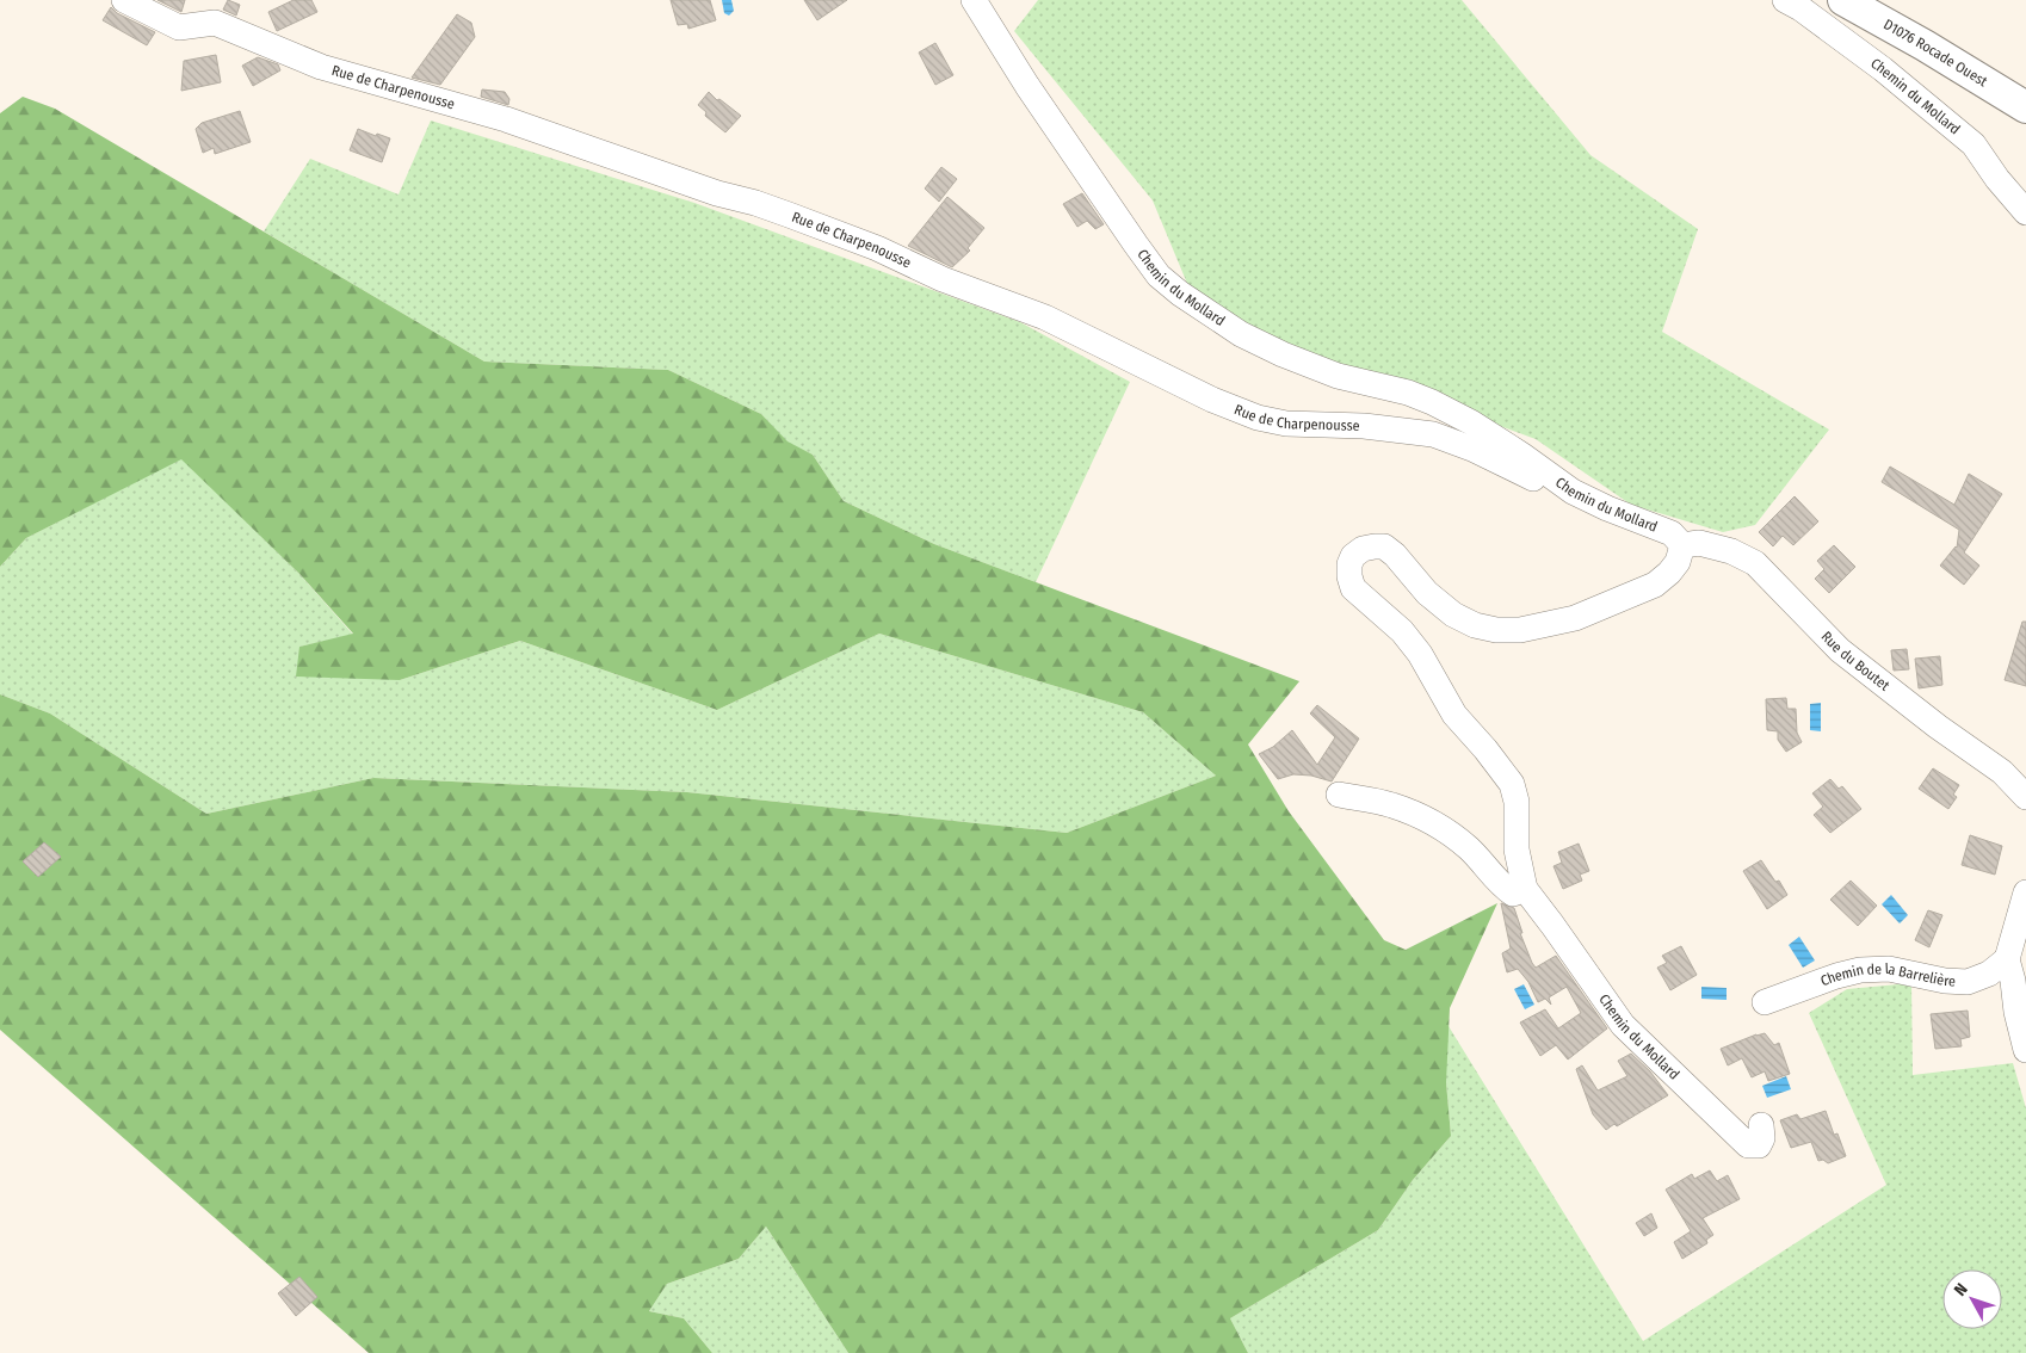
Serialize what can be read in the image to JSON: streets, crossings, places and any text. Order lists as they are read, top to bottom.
{
  "streets": {
    "main road": ["D1076 Rocade Ouest"],
    "street": [
      "Rue de Charpenousse",
      "Chemin du Mollard",
      "Rue du Boutet",
      "Chemin de la Barrelière"
    ]
  },
  "crossings": [
    ["Rue de Charpenousse", "Chemin du Mollard"],
    ["Chemin du Mollard", "Rue du Boutet"]
  ],
  "north": "top left"
}
